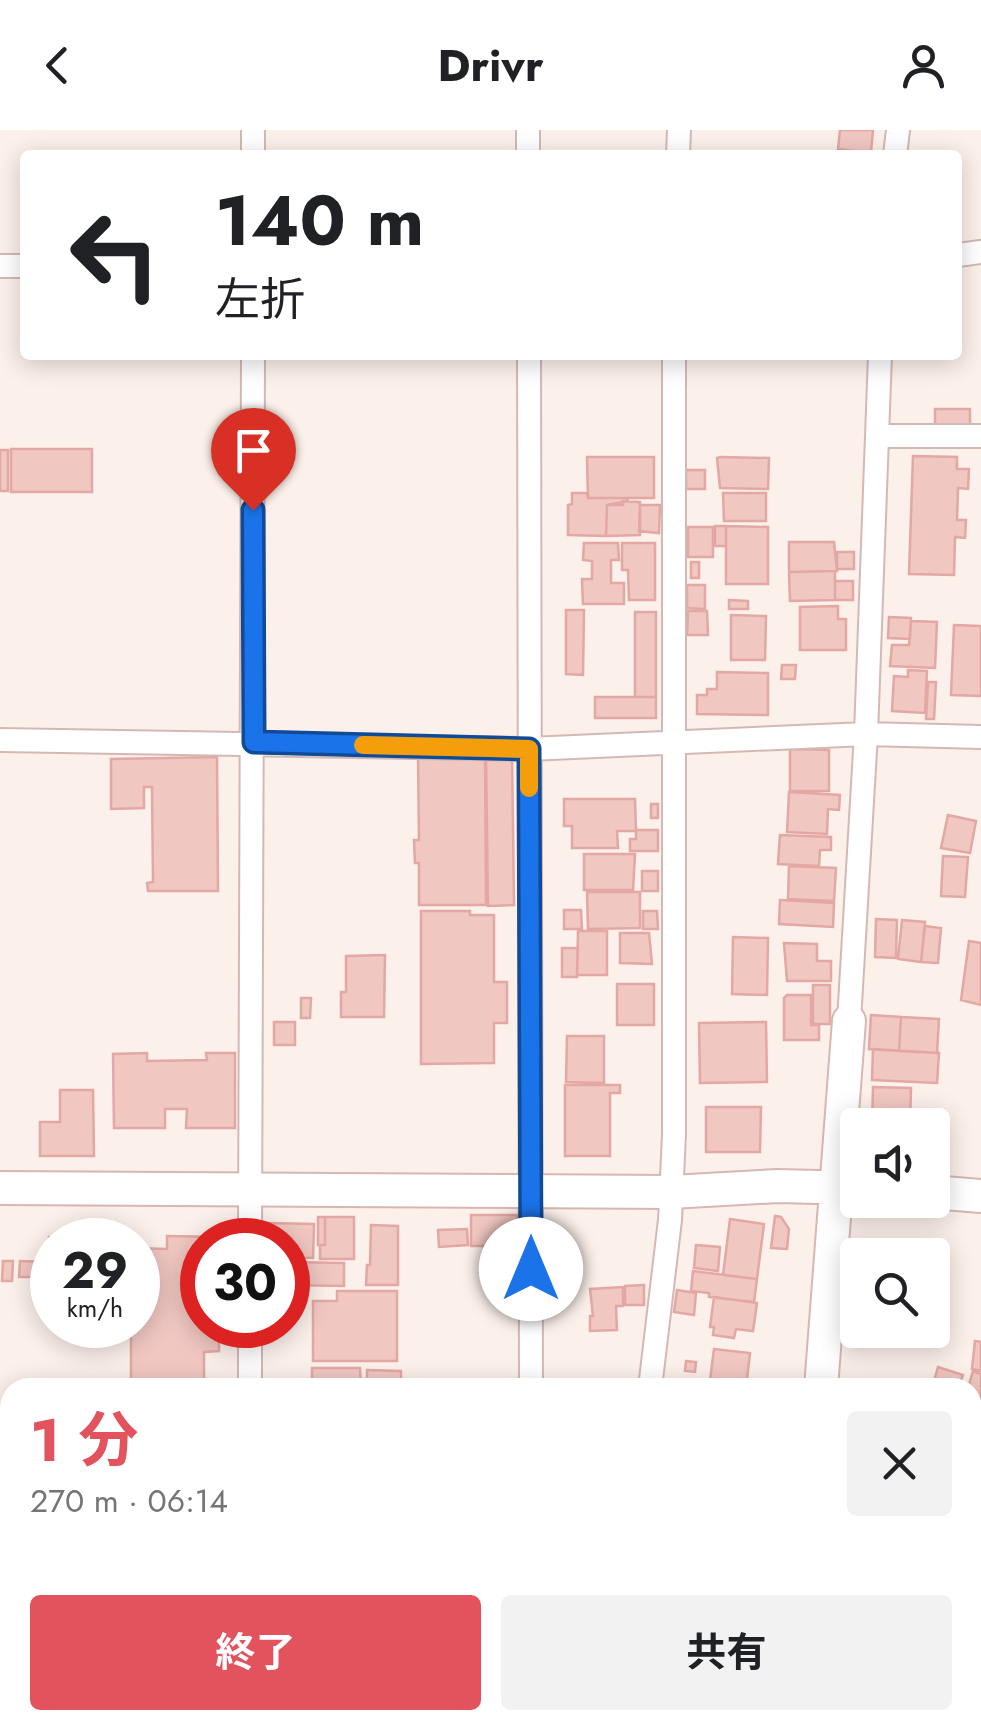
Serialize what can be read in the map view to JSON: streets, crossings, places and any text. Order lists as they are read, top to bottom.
{
  "page": {
    "header": "Drivr",
    "turn": ["140 m", "左折"],
    "speed": "29 km/h",
    "limit": "30",
    "heading": ["1 分", "270 m · 06:14"],
    "buttons": ["終了", "共有"]
  }
}
